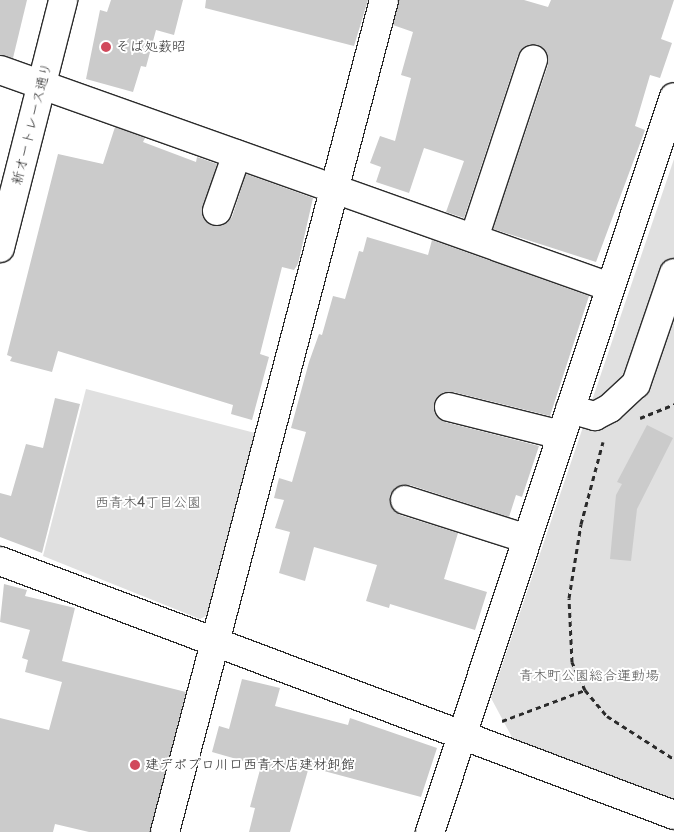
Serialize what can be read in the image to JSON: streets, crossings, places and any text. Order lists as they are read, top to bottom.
{
  "streets": {
    "street": ["新オートレース通り"]
  },
  "parks": ["西青木4丁目公園", "青木町公園総合運動場"],
  "places": ["そば処薮昭", "建デポプロ川口西青木店建材卸館"]
}
